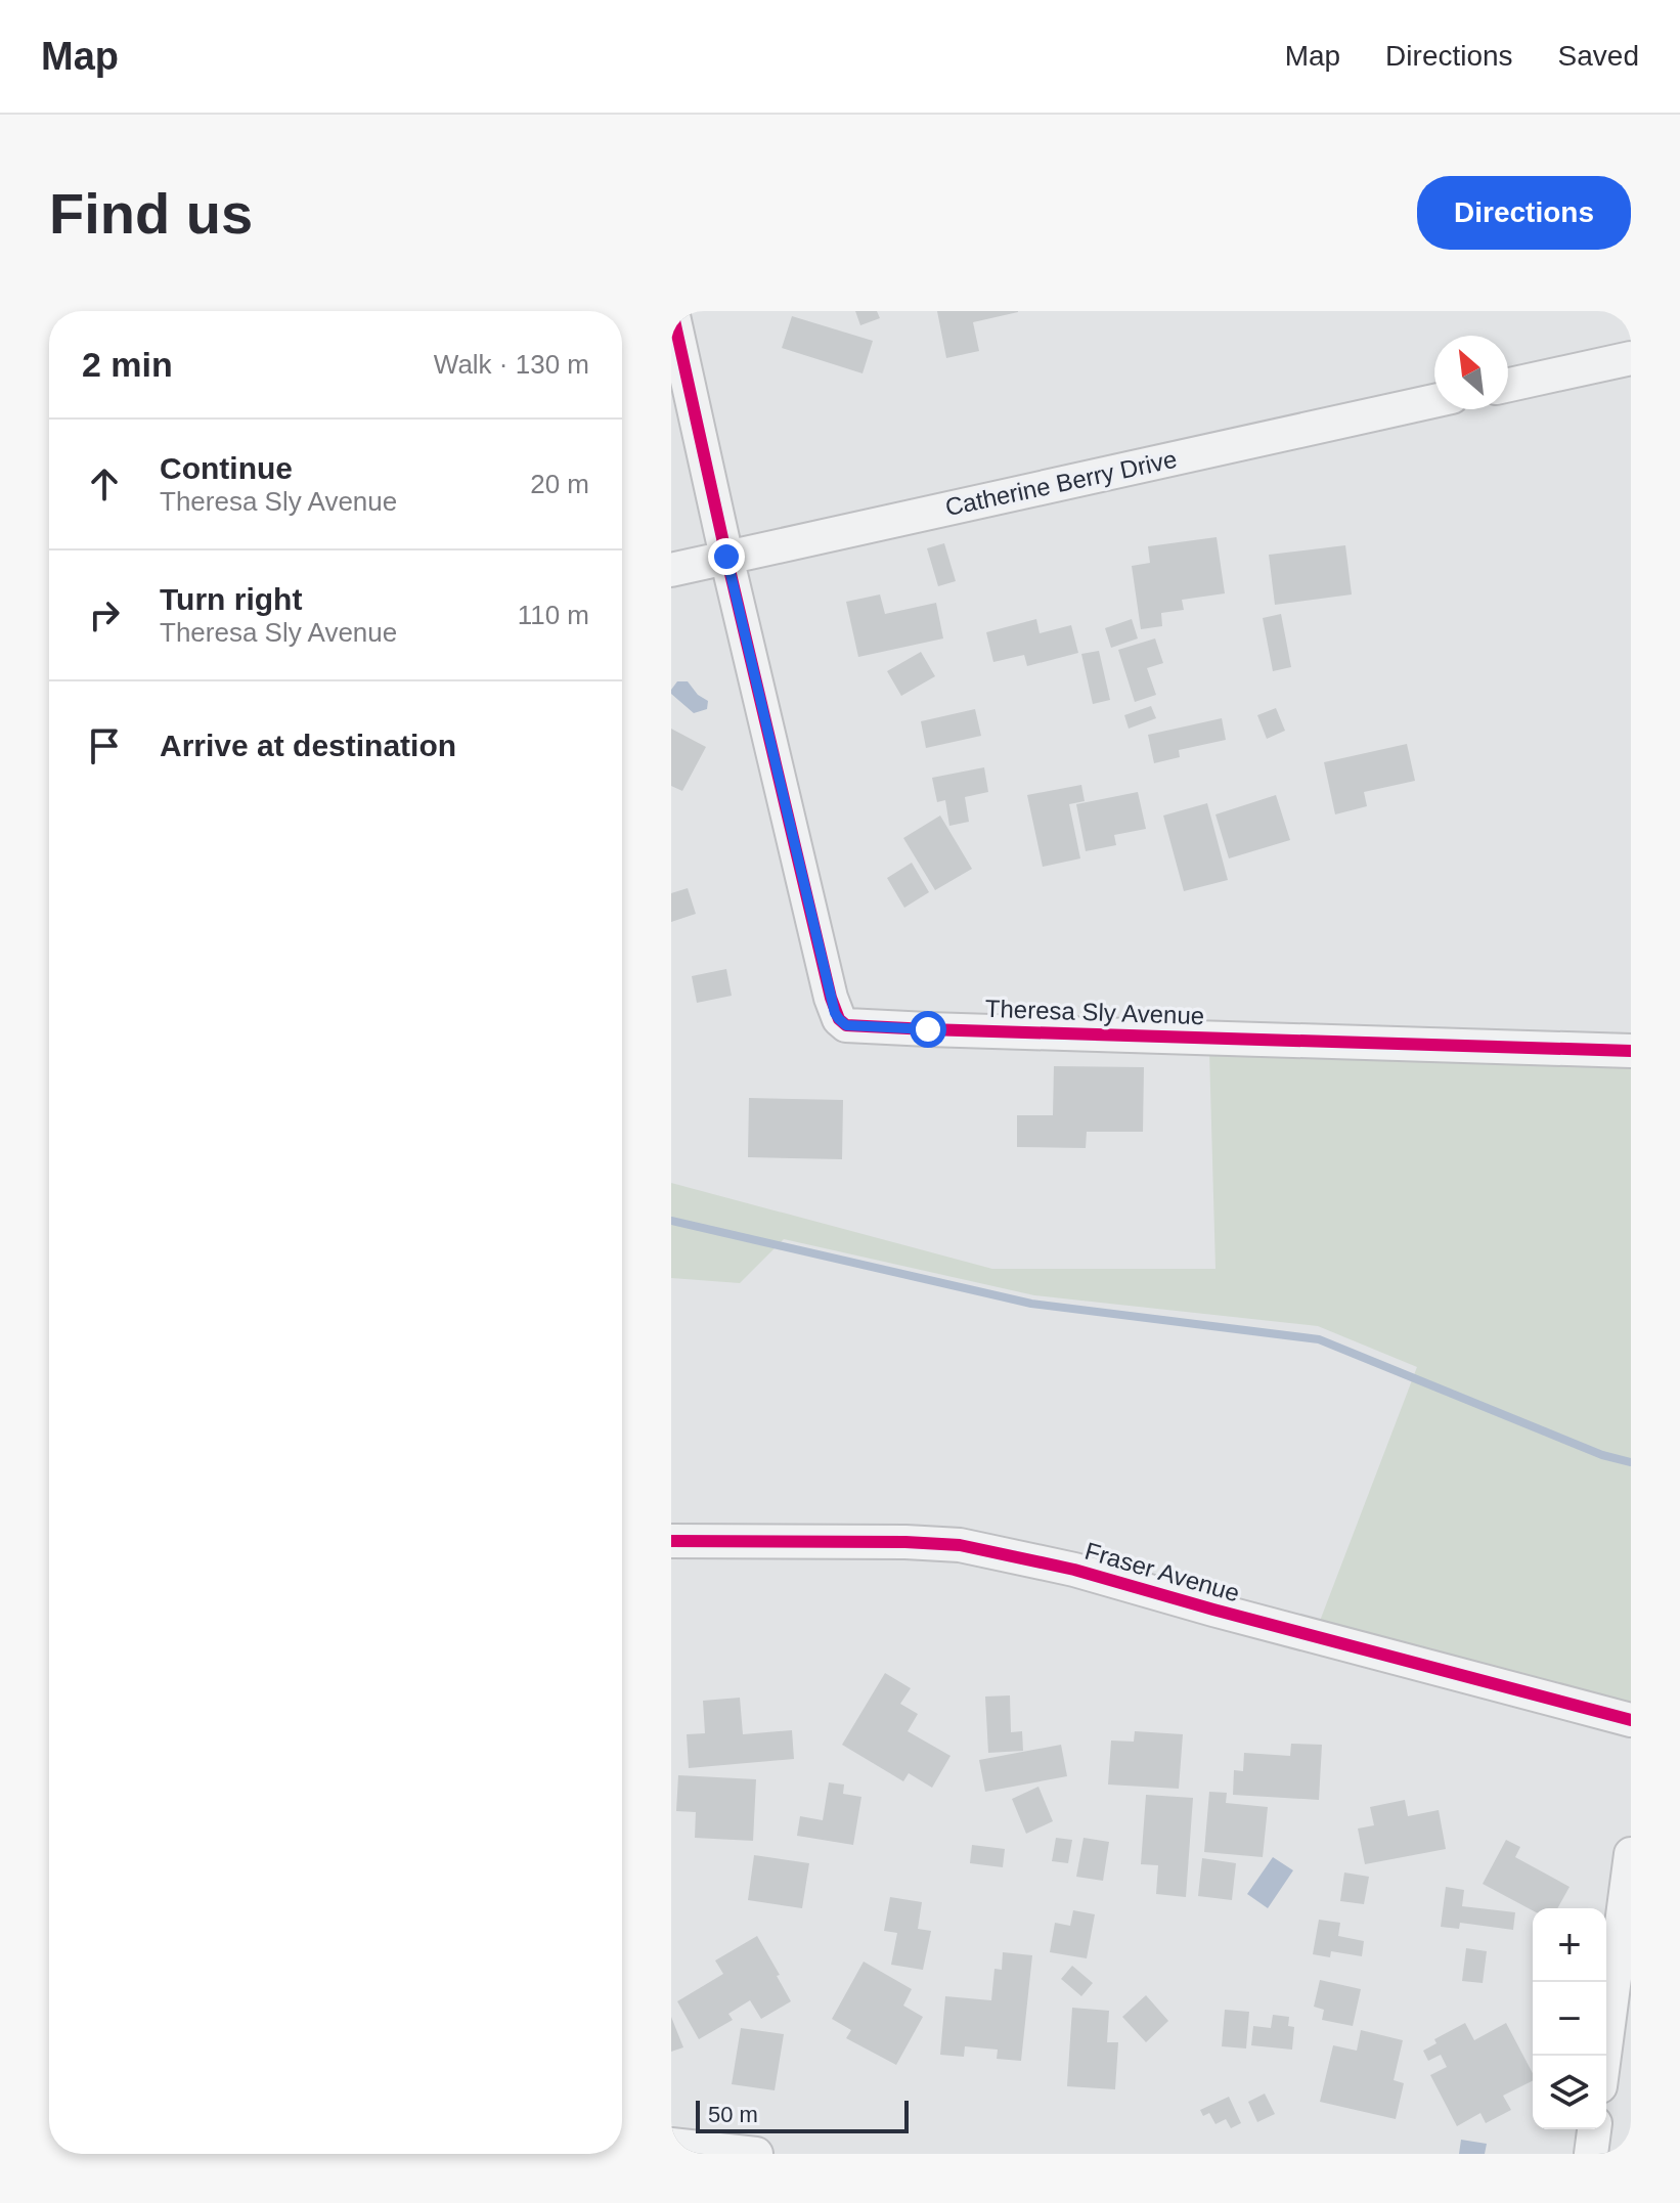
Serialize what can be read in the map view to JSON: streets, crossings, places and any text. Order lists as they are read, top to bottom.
{
  "streets": {
    "street": ["Catherine Berry Drive", "Theresa Sly Avenue", "Fraser Avenue"]
  },
  "crossings": [
    ["Catherine Berry Drive", "Theresa Sly Avenue"]
  ],
  "scale_bar": "50 m",
  "north": "top left",
  "page": {
    "header": "Map",
    "nav": ["Map", "Directions", "Saved"],
    "buttons": "Directions",
    "title": "Find us",
    "heading": ["2 min", "Walk · 130 m"],
    "list": [
      ["Continue", "Theresa Sly Avenue", "20 m"],
      ["Turn right", "Theresa Sly Avenue", "110 m"],
      "Arrive at destination"
    ],
    "map_buttons": ["+", "−"],
    "scale": "50 m"
  }
}
